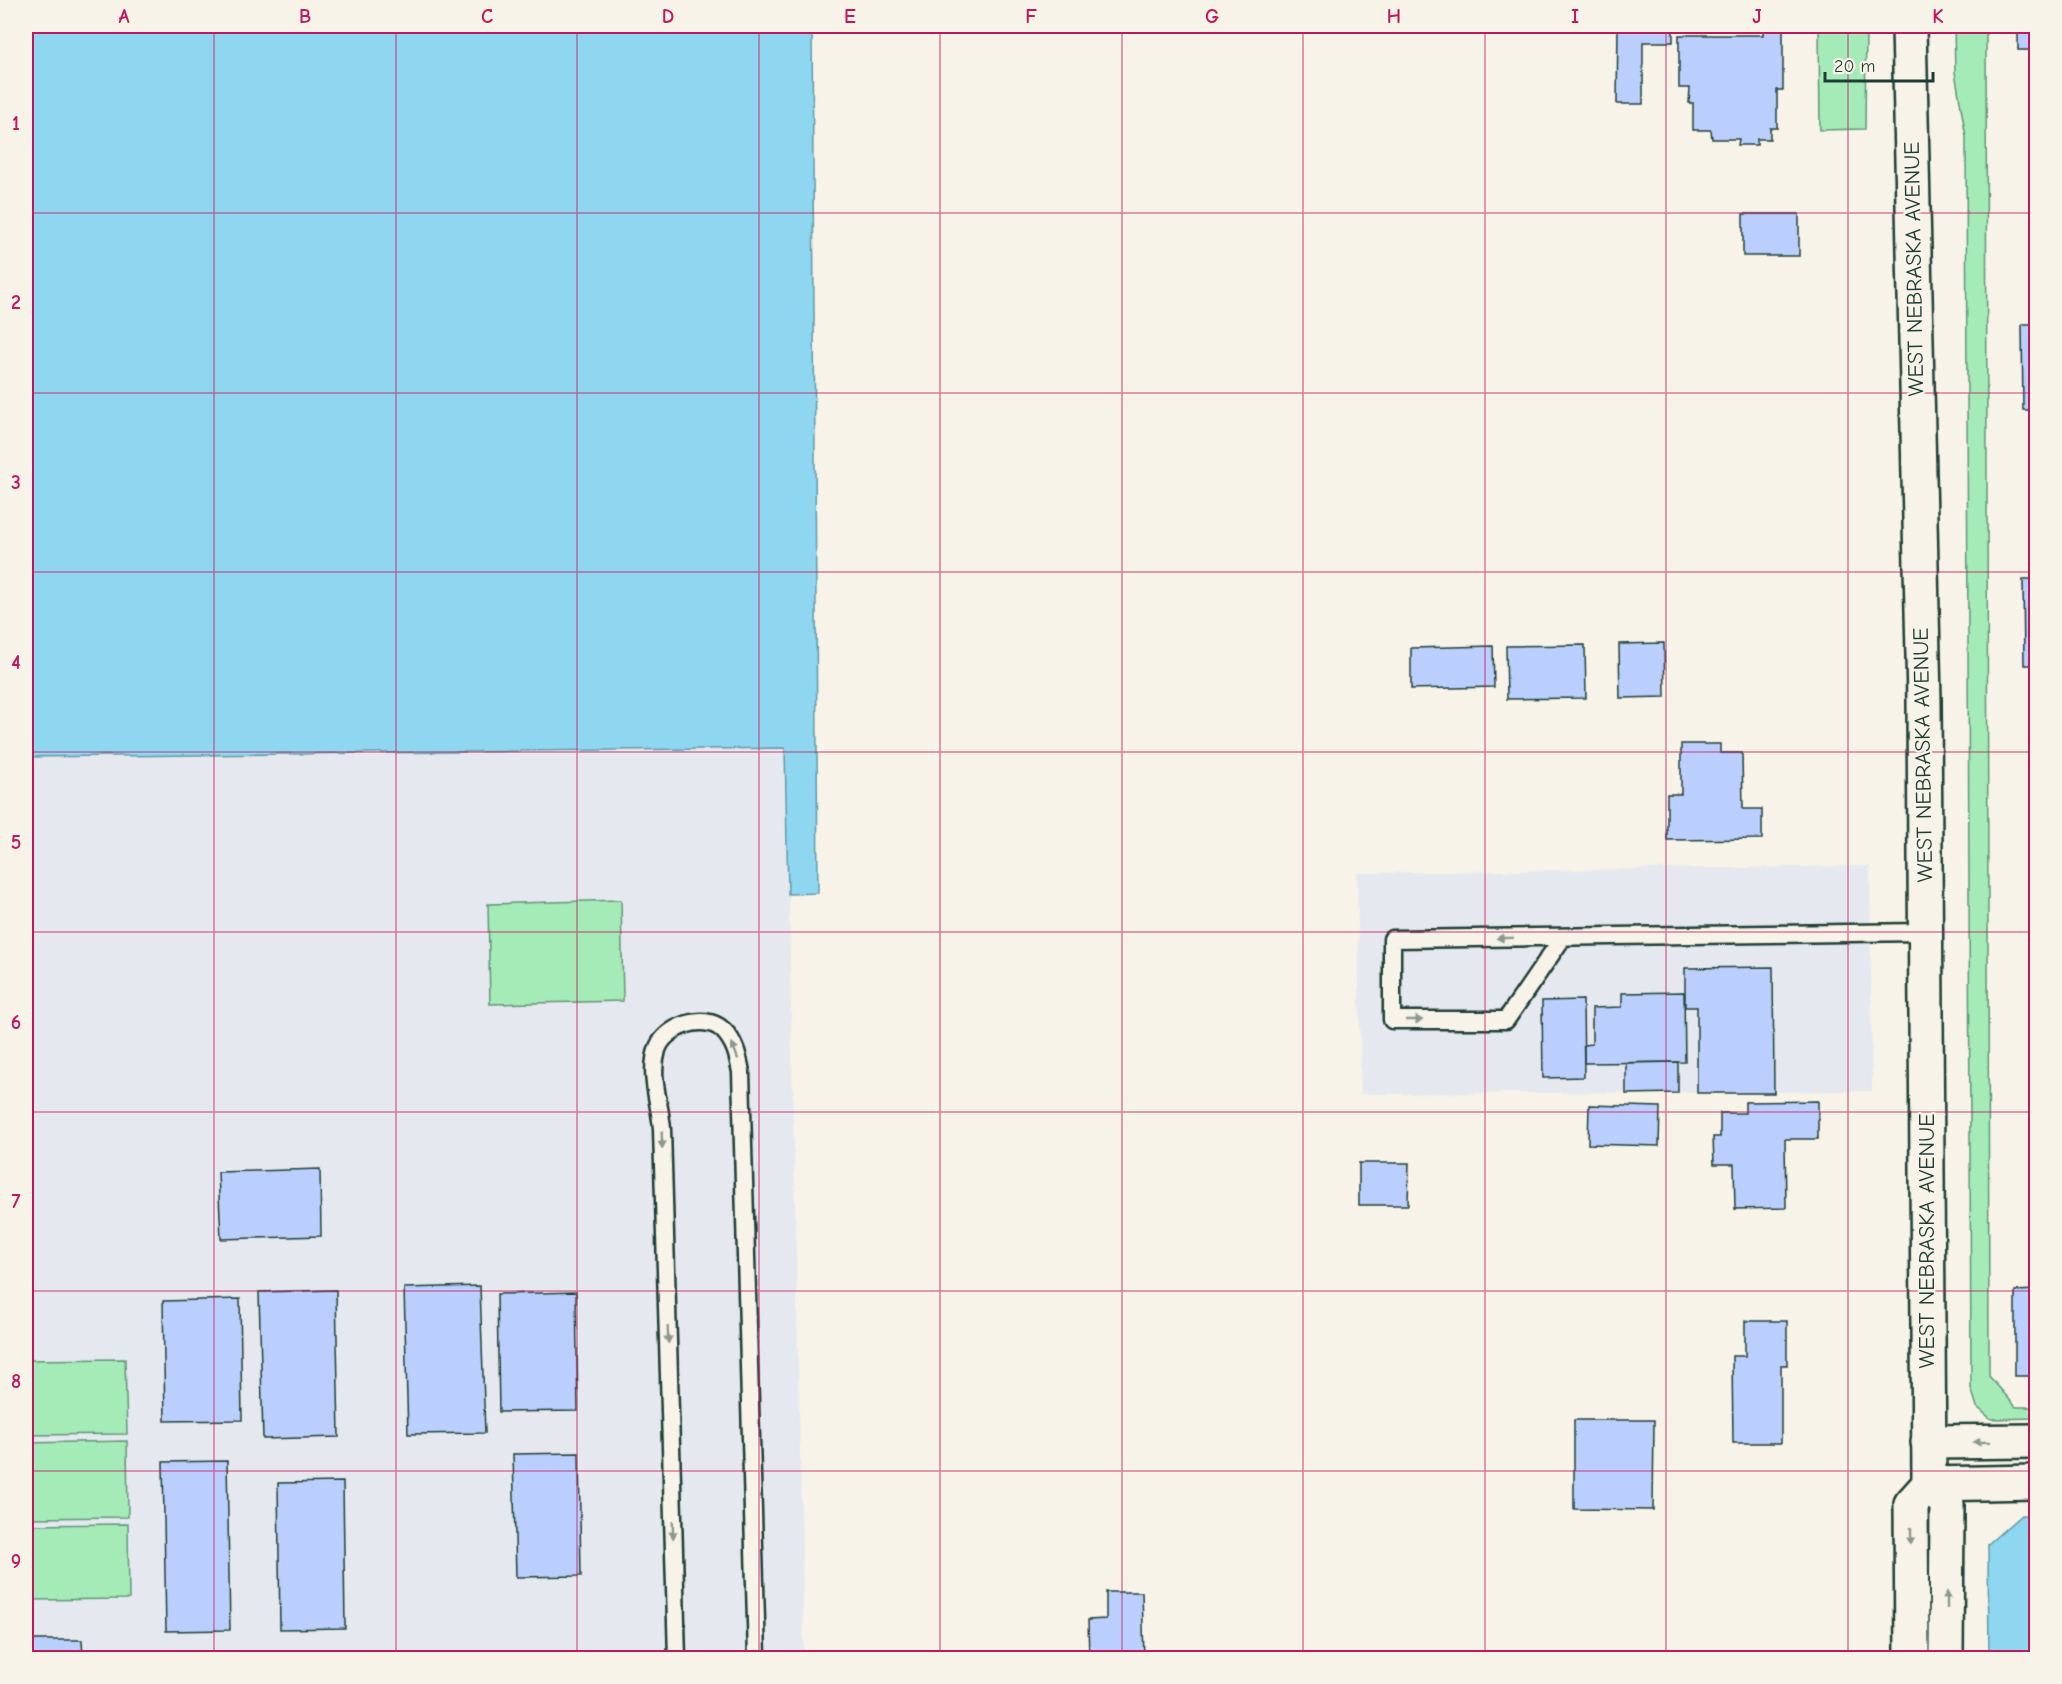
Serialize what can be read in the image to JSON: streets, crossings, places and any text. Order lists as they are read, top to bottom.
{
  "streets": {
    "street": ["WEST NEBRASKA AVENUE"]
  },
  "scale_bar": "20 m",
  "grid": {
    "columns": [
      "A",
      "B",
      "C",
      "D",
      "E",
      "F",
      "G",
      "H",
      "I",
      "J",
      "K"
    ],
    "rows": [
      "1",
      "2",
      "3",
      "4",
      "5",
      "6",
      "7",
      "8",
      "9"
    ]
  }
}
